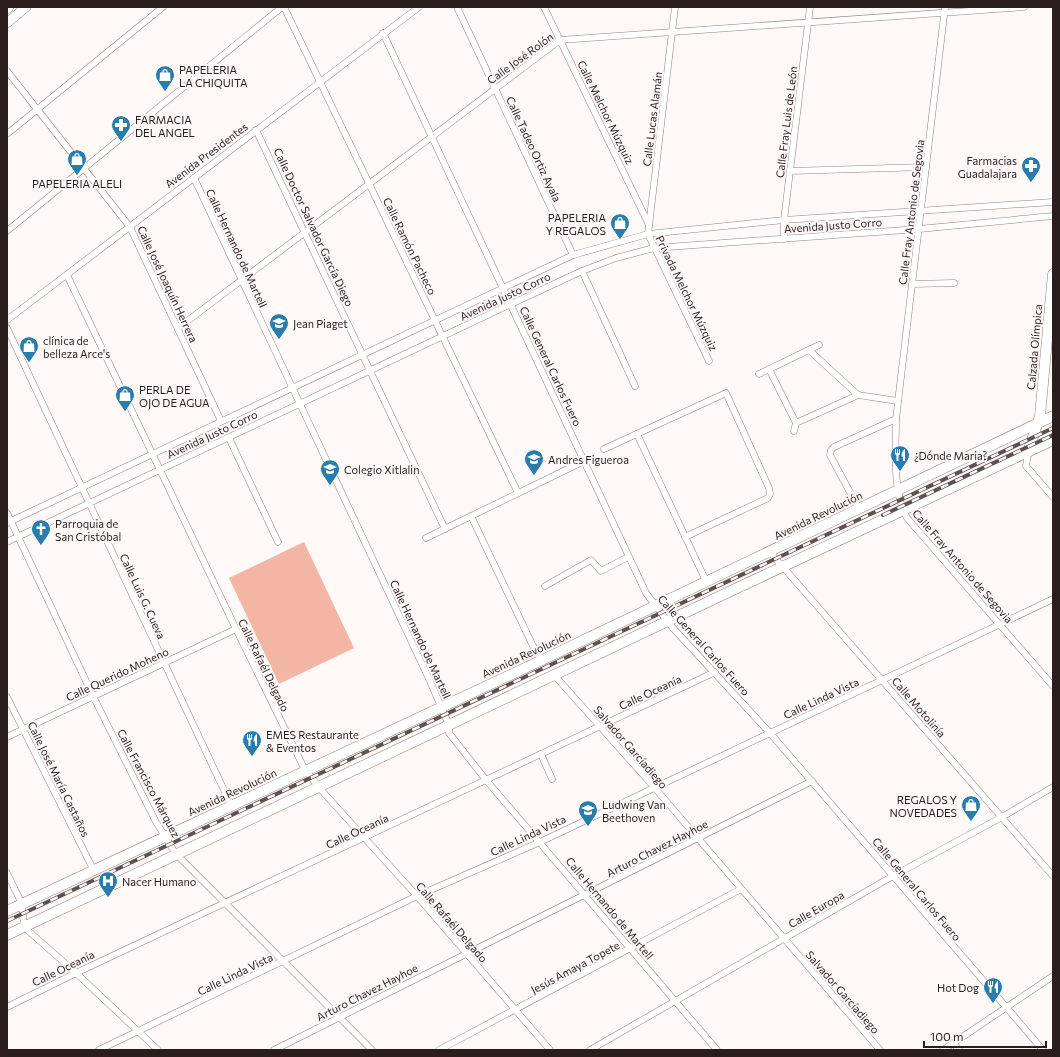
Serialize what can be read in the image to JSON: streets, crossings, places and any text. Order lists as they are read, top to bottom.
{
  "streets": {
    "main road": ["Calzada Olímpica", "Avenida Revolución"],
    "street": [
      "Calle José Rolón",
      "Calle Melchor Múzquiz",
      "Calle Lucas Alamán",
      "Calle Fray Luis de León",
      "Calle Tadeo Ortiz Ayala",
      "Avenida Presidentes",
      "Calle Fray Antonio de Segovia",
      "Avenida Justo Corro",
      "Calle Doctor Salvador García Diego",
      "Calle Ramón Pacheco",
      "Calle Hernando de Martell",
      "Calle José Joaquín Herrera",
      "Privada Melchor Múzquiz",
      "Calle General Carlos Fuero",
      "Calle Luis G. Cueva",
      "Calle Rafaél Delgado",
      "Calle Querido Moheno",
      "Calle Oceanía",
      "Calle Linda Vista",
      "Calle Motolinía",
      "Salvador Garcíadiego",
      "Calle José María Castaños",
      "Calle Francisco Márquez",
      "Arturo Chavez Hayhoe",
      "Calle Europa",
      "Jesús Amaya Topete"
    ]
  },
  "crossings": [
    ["Calle José Rolón", "Calle Melchor Múzquiz"],
    ["Calle José Rolón", "Calle Lucas Alamán"],
    ["Calle José Rolón", "Calle Fray Luis de León"],
    ["Calle José Rolón", "Calle Tadeo Ortiz Ayala"],
    ["Calle José Rolón", "Calle Fray Antonio de Segovia"],
    ["Calle José Rolón", "Calle Doctor Salvador García Diego"],
    ["Calle José Rolón", "Calle Ramón Pacheco"],
    ["Calle José Rolón", "Calle Hernando de Martell"],
    ["Calle José Rolón", "Calle José Joaquín Herrera"],
    ["Calle José Rolón", "Calle General Carlos Fuero"],
    ["Calle Melchor Múzquiz", "Calle Lucas Alamán"],
    ["Calle Lucas Alamán", "Avenida Justo Corro"],
    ["Calle Lucas Alamán", "Privada Melchor Múzquiz"],
    ["Calle Fray Luis de León", "Avenida Justo Corro"],
    ["Calle Tadeo Ortiz Ayala", "Avenida Justo Corro"],
    ["Avenida Presidentes", "Calle Doctor Salvador García Diego"],
    ["Avenida Presidentes", "Calle Ramón Pacheco"],
    ["Avenida Presidentes", "Calle Hernando de Martell"],
    ["Avenida Presidentes", "Calle José Joaquín Herrera"],
    ["Avenida Presidentes", "Calle General Carlos Fuero"],
    ["Avenida Presidentes", "Calle Rafaél Delgado"],
    ["Calle Fray Antonio de Segovia", "Avenida Justo Corro"],
    ["Calle Fray Antonio de Segovia", "Avenida Revolución"],
    ["Calle Fray Antonio de Segovia", "Calle Linda Vista"],
    ["Avenida Justo Corro", "Calle Doctor Salvador García Diego"],
    ["Avenida Justo Corro", "Calle Ramón Pacheco"],
    ["Avenida Justo Corro", "Calle Hernando de Martell"],
    ["Avenida Justo Corro", "Calle José Joaquín Herrera"],
    ["Avenida Justo Corro", "Privada Melchor Múzquiz"],
    ["Avenida Justo Corro", "Calle General Carlos Fuero"],
    ["Avenida Justo Corro", "Calle Luis G. Cueva"],
    ["Avenida Justo Corro", "Calle Rafaél Delgado"],
    ["Avenida Justo Corro", "Calle Francisco Márquez"],
    ["Calle Hernando de Martell", "Avenida Revolución"],
    ["Calle Hernando de Martell", "Calle Oceanía"],
    ["Calle Hernando de Martell", "Calle Linda Vista"],
    ["Calle Hernando de Martell", "Arturo Chavez Hayhoe"],
    ["Calle Hernando de Martell", "Calle Europa"],
    ["Calle Hernando de Martell", "Jesús Amaya Topete"],
    ["Calzada Olímpica", "Avenida Revolución"],
    ["Calle General Carlos Fuero", "Avenida Revolución"],
    ["Calle General Carlos Fuero", "Calle Oceanía"],
    ["Calle General Carlos Fuero", "Calle Linda Vista"],
    ["Calle General Carlos Fuero", "Arturo Chavez Hayhoe"],
    ["Calle General Carlos Fuero", "Calle Europa"],
    ["Avenida Revolución", "Calle Luis G. Cueva"],
    ["Avenida Revolución", "Calle Rafaél Delgado"],
    ["Avenida Revolución", "Calle Motolinía"],
    ["Avenida Revolución", "Calle José María Castaños"],
    ["Avenida Revolución", "Calle Francisco Márquez"],
    ["Calle Luis G. Cueva", "Calle Querido Moheno"],
    ["Calle Rafaél Delgado", "Calle Querido Moheno"],
    ["Calle Rafaél Delgado", "Calle Oceanía"],
    ["Calle Rafaél Delgado", "Calle Linda Vista"],
    ["Calle Rafaél Delgado", "Arturo Chavez Hayhoe"],
    ["Calle Rafaél Delgado", "Jesús Amaya Topete"],
    ["Calle Querido Moheno", "Calle José María Castaños"],
    ["Calle Querido Moheno", "Calle Francisco Márquez"],
    ["Calle Oceanía", "Salvador Garcíadiego"],
    ["Calle Oceanía", "Calle Francisco Márquez"],
    ["Calle Linda Vista", "Calle Motolinía"],
    ["Calle Linda Vista", "Salvador Garcíadiego"],
    ["Calle Linda Vista", "Calle Francisco Márquez"],
    ["Calle Motolinía", "Calle Europa"],
    ["Salvador Garcíadiego", "Arturo Chavez Hayhoe"],
    ["Salvador Garcíadiego", "Calle Europa"],
    ["Salvador Garcíadiego", "Jesús Amaya Topete"],
    ["Calle Francisco Márquez", "Arturo Chavez Hayhoe"]
  ],
  "places": {
    "shop": [
      "PAPELERIA LA CHIQUITA",
      "PAPELERIA ALELI",
      "PAPELERIA Y REGALOS",
      "clínica de belleza Arce's",
      "PERLA DE OJO DE AGUA",
      "REGALOS Y NOVEDADES"
    ],
    "pharmacy": ["FARMACIA DEL ANGEL", "Farmacias Guadalajara"],
    "school or university": [
      "Jean Piaget",
      "Andres Figueroa",
      "Colegio Xitlalin",
      "Ludwing Van Beethoven"
    ],
    "restaurant": ["¿Dónde Maria?", "EMES Restaurante & Eventos", "Hot Dog"],
    "church": ["Parroquia de San Cristóbal"],
    "hospital": ["Nacer Humano"]
  },
  "scale_bar": "100 m"
}
